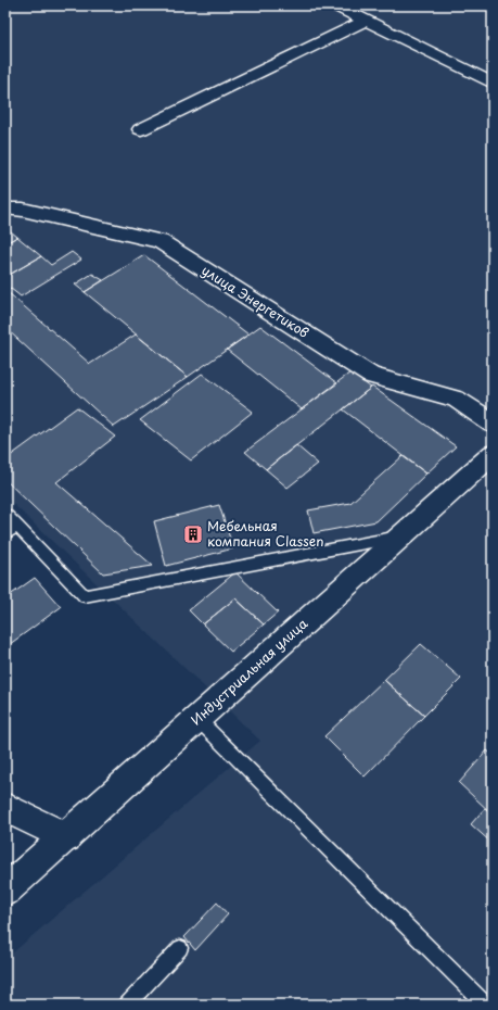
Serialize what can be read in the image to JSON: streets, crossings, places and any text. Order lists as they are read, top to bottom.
{
  "streets": {
    "street": ["улица Энергетиков", "Индустриальная улица"]
  },
  "places": {
    "building": ["Мебельная компания Сlassen"]
  }
}
